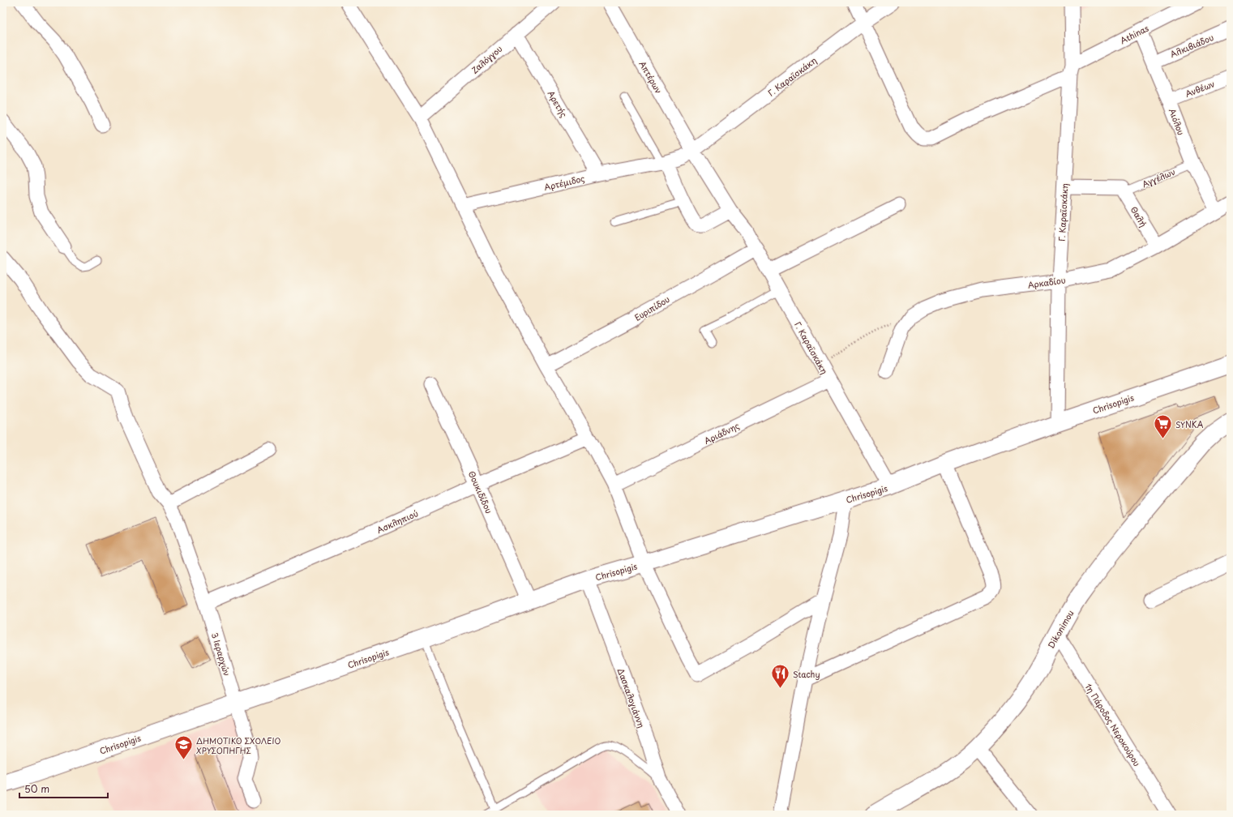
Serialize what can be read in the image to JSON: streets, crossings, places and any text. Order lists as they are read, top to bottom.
{
  "streets": {
    "main road": ["Dikonimou"],
    "street": [
      "Athinas",
      "Αλκιβιάδου",
      "Ζαλόγγου",
      "Γ. Καραϊσκάκη",
      "Απτέρων",
      "Ανθέων",
      "Αρετής",
      "Αιόλου",
      "Αγγέλων",
      "Αρτέμιδος",
      "Θαλή",
      "Αρκαδίου",
      "Ευριπίδου",
      "Chrisopigis",
      "Αριάδνης",
      "Θουκιδίδου",
      "Ασκληπιού",
      "3 Ιεραρχών",
      "Δασκαλογιάννη",
      "1η Πάροδος Νεροκούρου"
    ]
  },
  "crossings": [
    ["Athinas", "Γ. Καραϊσκάκη"],
    ["Athinas", "Αιόλου"],
    ["Αλκιβιάδου", "Αιόλου"],
    ["Ζαλόγγου", "Αρετής"],
    ["Γ. Καραϊσκάκη", "Απτέρων"],
    ["Γ. Καραϊσκάκη", "Αγγέλων"],
    ["Γ. Καραϊσκάκη", "Αρτέμιδος"],
    ["Γ. Καραϊσκάκη", "Αρκαδίου"],
    ["Γ. Καραϊσκάκη", "Ευριπίδου"],
    ["Γ. Καραϊσκάκη", "Chrisopigis"],
    ["Γ. Καραϊσκάκη", "Αριάδνης"],
    ["Ανθέων", "Αιόλου"],
    ["Αρετής", "Αρτέμιδος"],
    ["Αιόλου", "Αγγέλων"],
    ["Αιόλου", "Αρκαδίου"],
    ["Αγγέλων", "Θαλή"],
    ["Θαλή", "Αρκαδίου"],
    ["Chrisopigis", "Θουκιδίδου"],
    ["Chrisopigis", "3 Ιεραρχών"],
    ["Chrisopigis", "Δασκαλογιάννη"],
    ["Θουκιδίδου", "Ασκληπιού"],
    ["Ασκληπιού", "3 Ιεραρχών"],
    ["Dikonimou", "1η Πάροδος Νεροκούρου"]
  ],
  "places": {
    "supermarket": ["SYNKA"],
    "restaurant": ["Stachy"],
    "school or university": ["ΔΗΜΟΤΙΚΟ ΣΧΟΛΕΙΟ ΧΡΥΣΟΠΗΓΗΣ"]
  },
  "scale_bar": "50 m"
}
